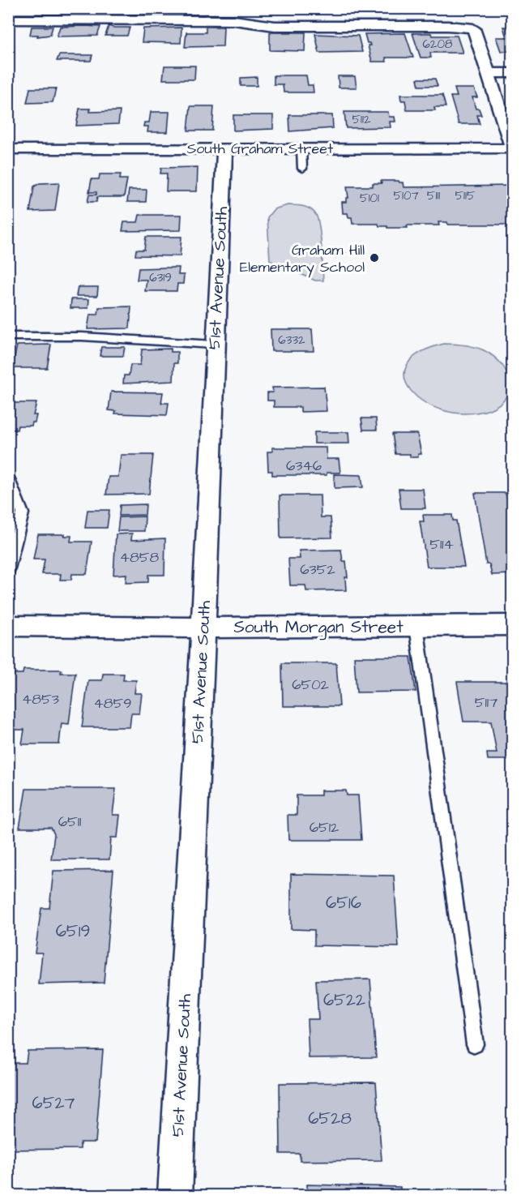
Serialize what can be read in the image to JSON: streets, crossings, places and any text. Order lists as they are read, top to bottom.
{
  "streets": {
    "street": ["South Graham Street", "51st Avenue South", "South Morgan Street"]
  },
  "crossings": [
    ["South Graham Street", "51st Avenue South"],
    ["51st Avenue South", "South Morgan Street"]
  ],
  "places": ["Graham Hill Elementary School"],
  "house_numbers": [
    "6208",
    "5112",
    "5107",
    "5111",
    "5115",
    "5101",
    "6319",
    "6332",
    "6346",
    "5114",
    "4858",
    "6352",
    "6502",
    "4853",
    "5117",
    "4859",
    "6511",
    "6512",
    "6516",
    "6519",
    "6522",
    "6527",
    "6528"
  ]
}
